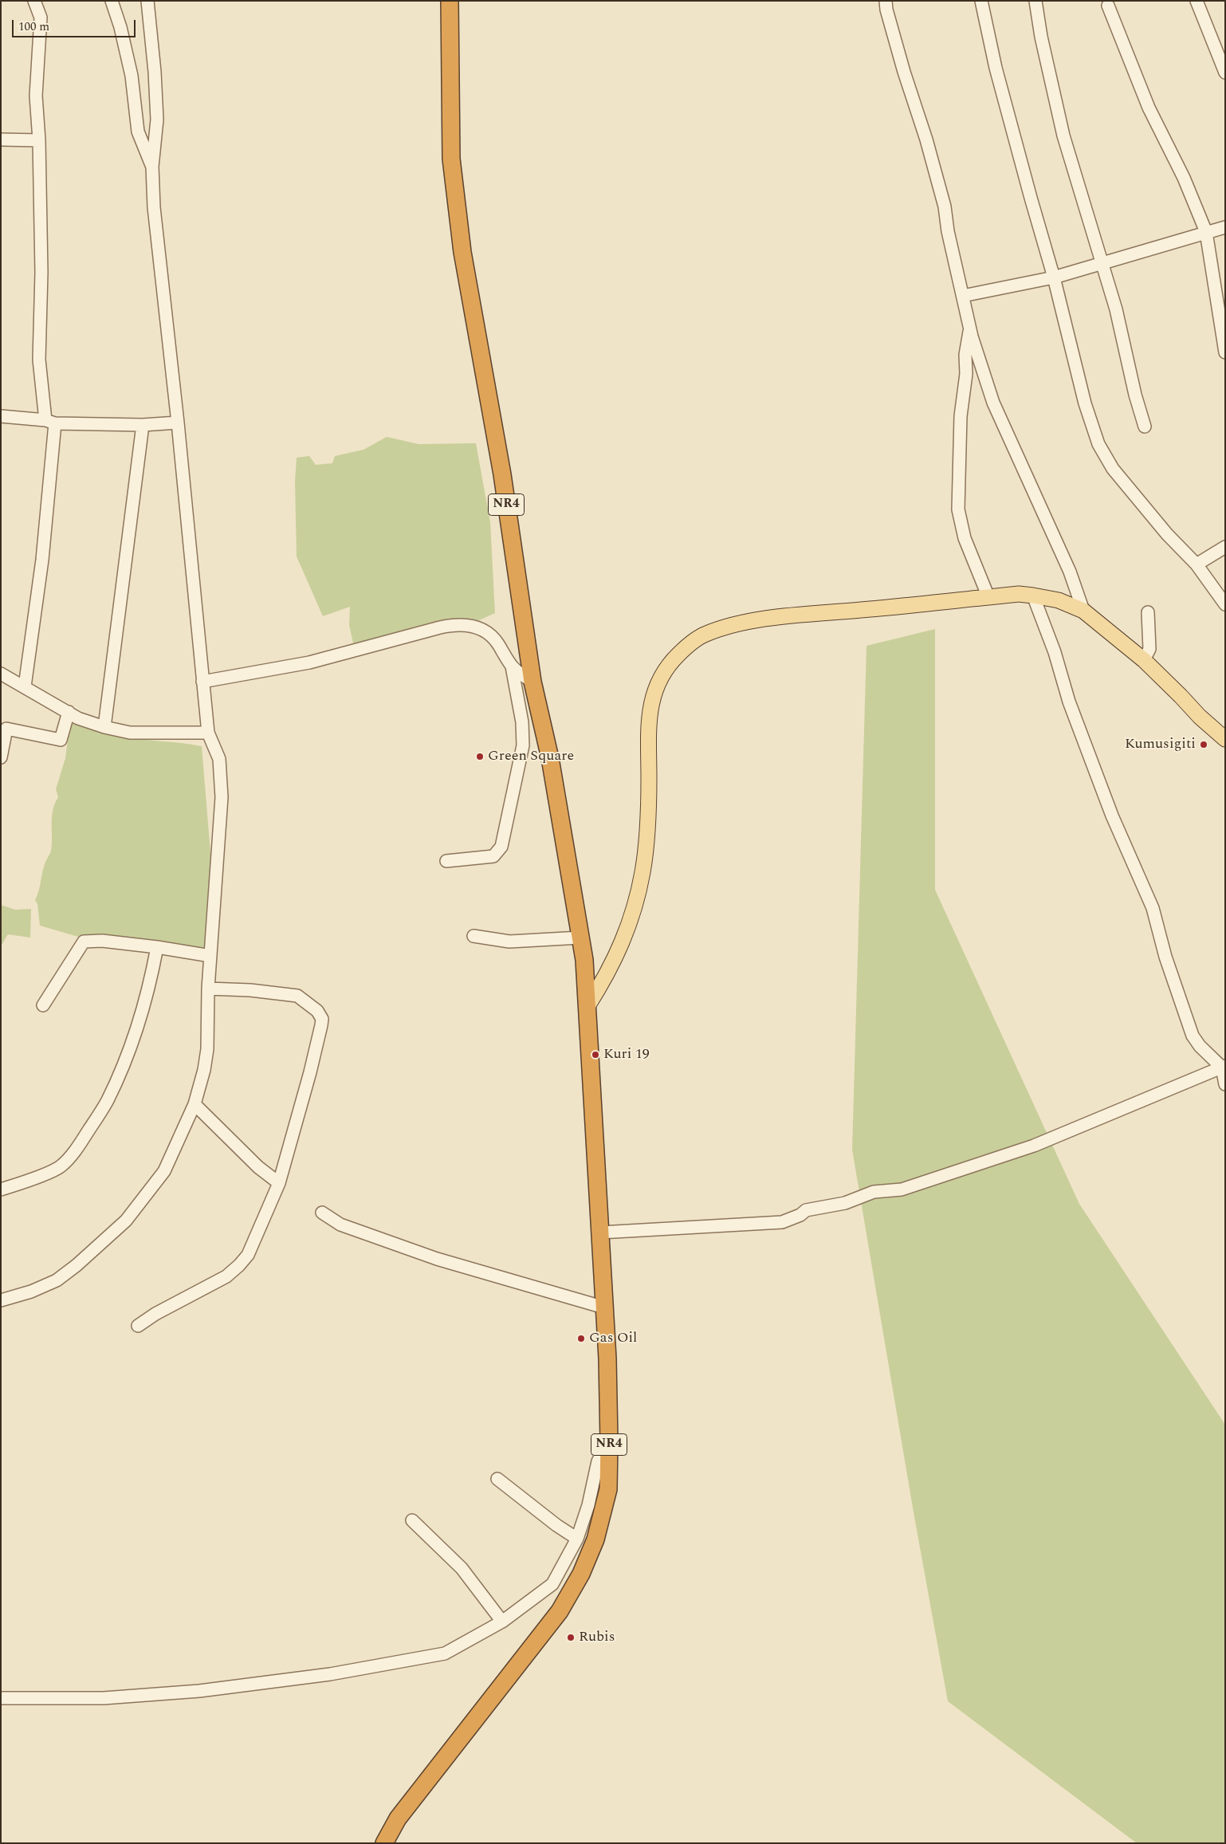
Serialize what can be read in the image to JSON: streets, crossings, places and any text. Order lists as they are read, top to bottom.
{
  "streets": {
    "highway": ["NR4"]
  },
  "places": [
    "Kumusigiti",
    "Green Square",
    "Kuri 19",
    "Gas Oil",
    "Rubis"
  ],
  "scale_bar": "100 m"
}
